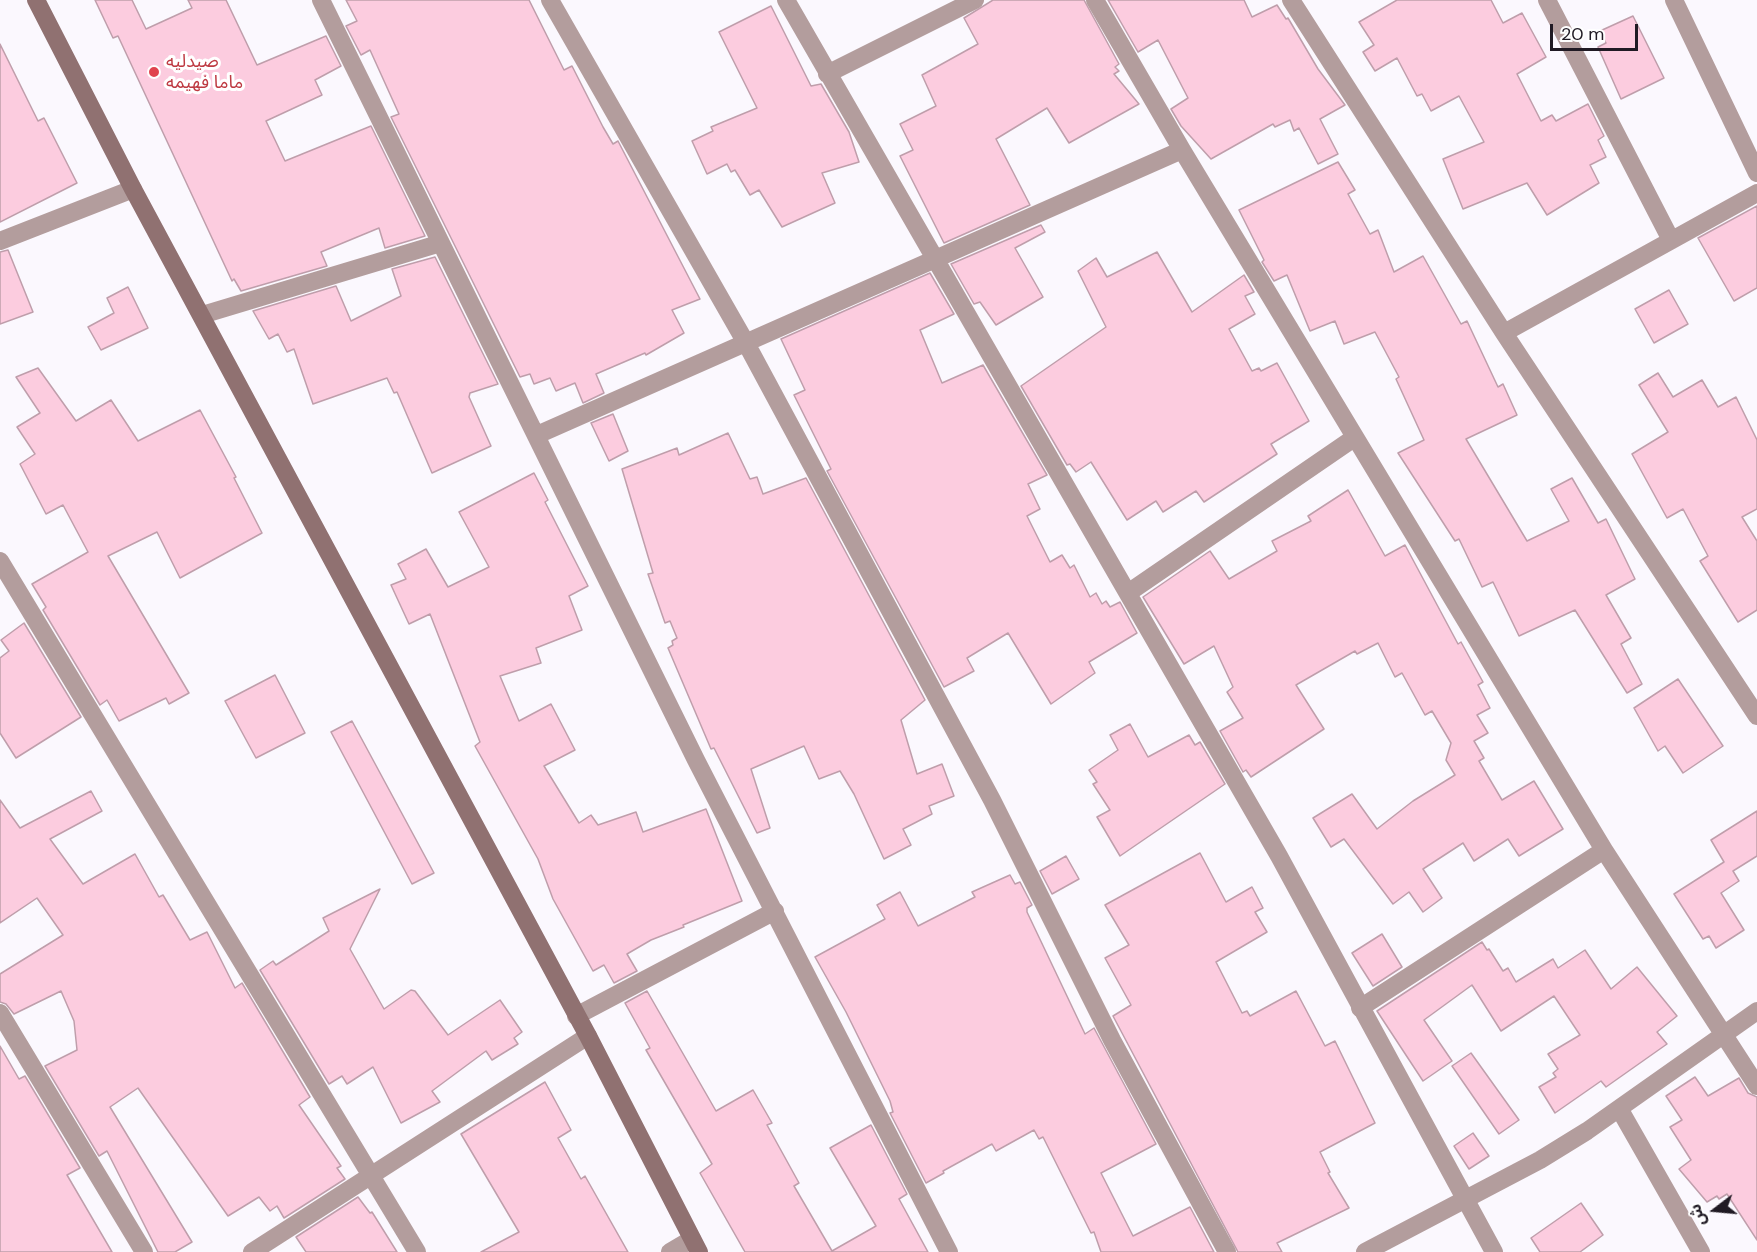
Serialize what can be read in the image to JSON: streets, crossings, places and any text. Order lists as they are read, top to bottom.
{
  "places": ["صيدليه ماما فهيمه"],
  "scale_bar": "20 m",
  "north": "left"
}
